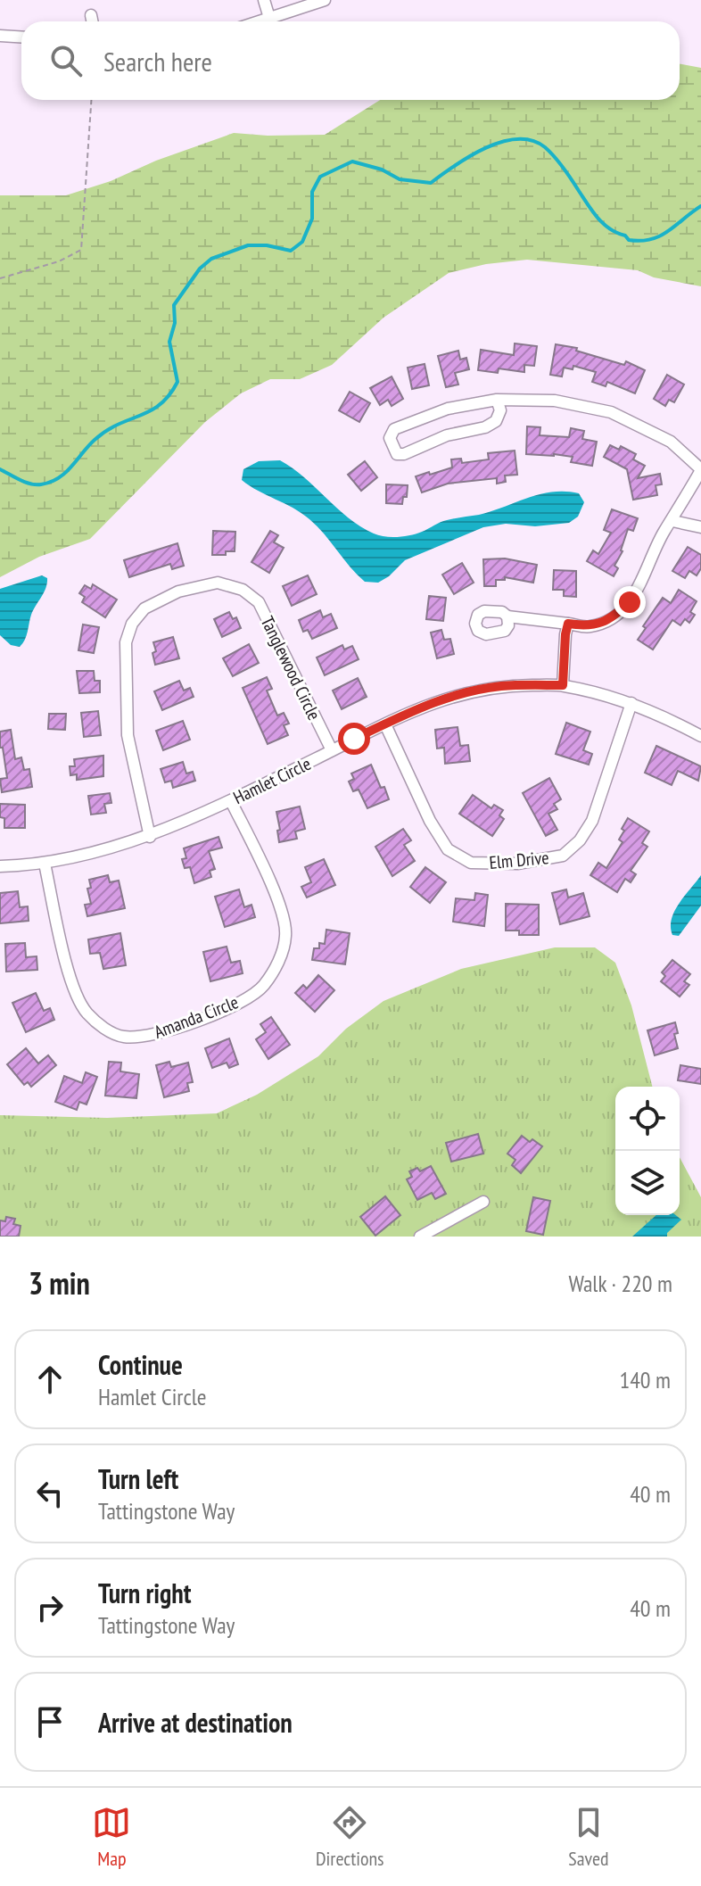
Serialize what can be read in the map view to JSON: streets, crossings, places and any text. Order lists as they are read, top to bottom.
{
  "streets": {
    "street": [
      "Tanglewood Circle",
      "Hamlet Circle",
      "Elm Drive",
      "Amanda Circle"
    ]
  },
  "crossings": [
    ["Tanglewood Circle", "Hamlet Circle"],
    ["Tanglewood Circle", "Amanda Circle"],
    ["Hamlet Circle", "Elm Drive"],
    ["Hamlet Circle", "Amanda Circle"]
  ],
  "page": {
    "search": "Search here",
    "heading": ["3 min", "Walk · 220 m"],
    "list": [
      ["Continue", "Hamlet Circle", "140 m"],
      ["Turn left", "Tattingstone Way", "40 m"],
      ["Turn right", "Tattingstone Way", "40 m"],
      "Arrive at destination"
    ],
    "nav": ["Map", "Directions", "Saved"]
  }
}
